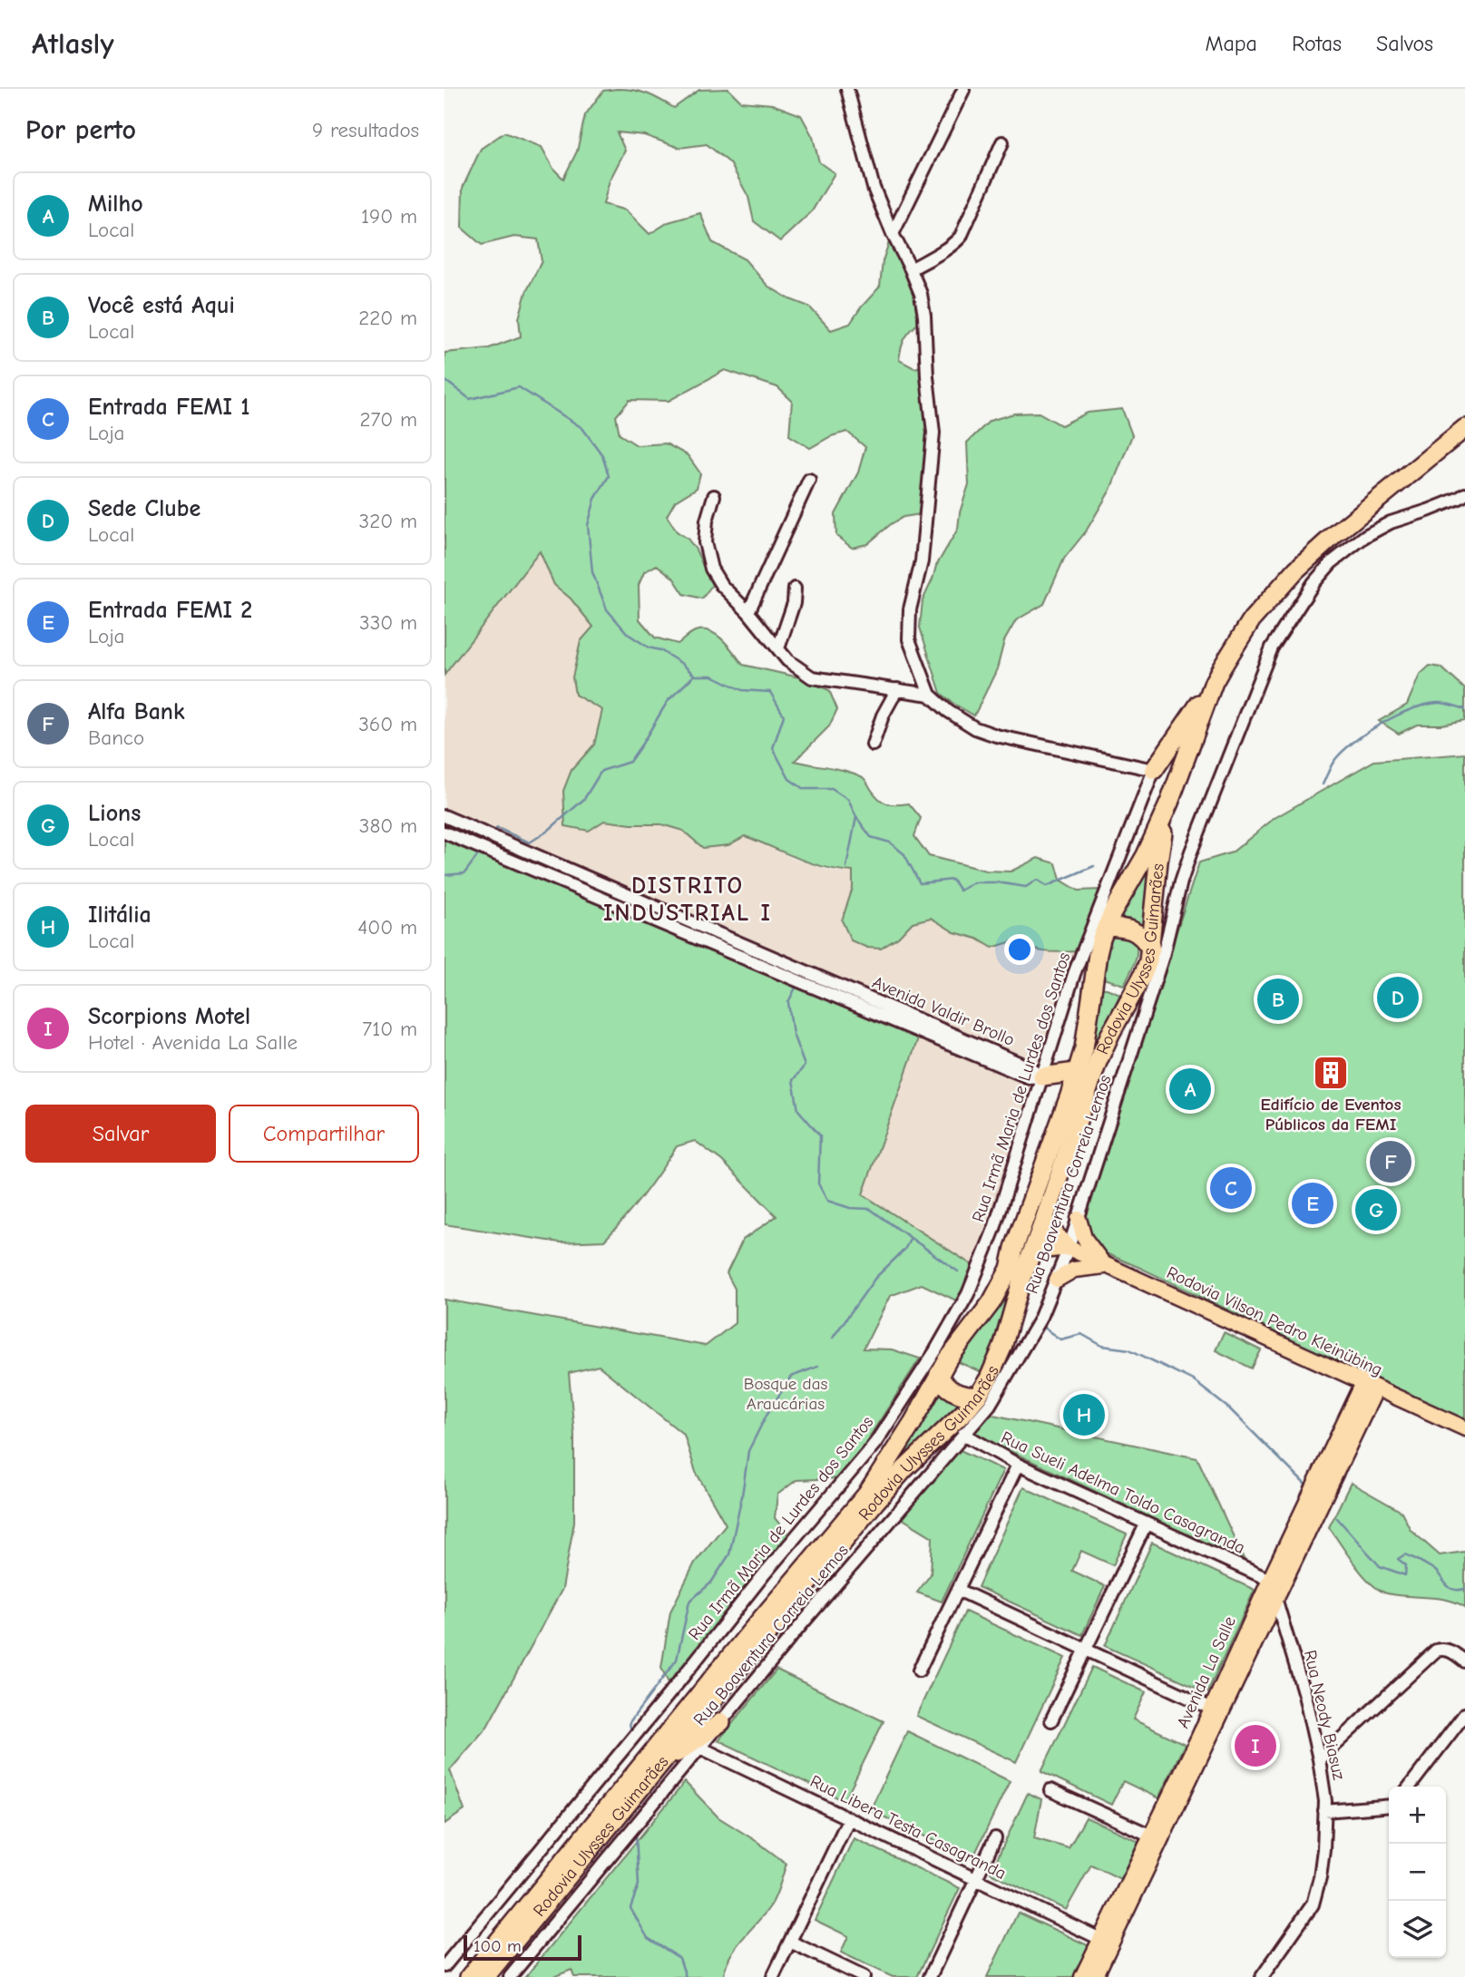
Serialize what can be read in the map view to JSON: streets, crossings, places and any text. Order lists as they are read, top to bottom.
{
  "streets": {
    "highway": ["Rodovia Ulysses Guimarães"],
    "main road": ["Rodovia Vilson Pedro Kleinübing", "Avenida La Salle"],
    "street": [
      "Avenida Valdir Brollo",
      "Rua Irmã Maria de Lurdes dos Santos",
      "Rua Boaventura Correia Lemos",
      "Rua Sueli Adelma Toldo Casagranda",
      "Rua Neody Biasuz",
      "Rua Libera Testa Casagranda"
    ]
  },
  "crossings": [
    ["Rodovia Ulysses Guimarães", "Rodovia Vilson Pedro Kleinübing"],
    ["Avenida Valdir Brollo", "Rua Irmã Maria de Lurdes dos Santos"],
    ["Rua Boaventura Correia Lemos", "Rodovia Vilson Pedro Kleinübing"],
    ["Rua Boaventura Correia Lemos", "Rua Sueli Adelma Toldo Casagranda"],
    ["Rua Boaventura Correia Lemos", "Rua Libera Testa Casagranda"],
    ["Rodovia Vilson Pedro Kleinübing", "Avenida La Salle"],
    ["Rua Sueli Adelma Toldo Casagranda", "Avenida La Salle"],
    ["Rua Sueli Adelma Toldo Casagranda", "Rua Neody Biasuz"],
    ["Avenida La Salle", "Rua Neody Biasuz"],
    ["Avenida La Salle", "Rua Libera Testa Casagranda"]
  ],
  "districts": ["DISTRITO INDUSTRIAL I"],
  "parks": ["Bosque das Araucárias"],
  "places": {
    "building": ["Edifício de Eventos Públicos da FEMI"]
  },
  "scale_bar": "100 m",
  "page": {
    "header": "Atlasly",
    "nav": ["Mapa", "Rotas", "Salvos"],
    "heading": ["Por perto", "9 resultados"],
    "list": [
      {
        "mark": "A",
        "name": "Milho",
        "note": "Local",
        "value": "190 m"
      },
      {
        "mark": "B",
        "name": "Você está Aqui",
        "note": "Local",
        "value": "220 m"
      },
      {
        "mark": "C",
        "name": "Entrada FEMI 1",
        "note": "Loja",
        "value": "270 m"
      },
      {
        "mark": "D",
        "name": "Sede Clube",
        "note": "Local",
        "value": "320 m"
      },
      {
        "mark": "E",
        "name": "Entrada FEMI 2",
        "note": "Loja",
        "value": "330 m"
      },
      {
        "mark": "F",
        "name": "Alfa Bank",
        "note": "Banco",
        "value": "360 m"
      },
      {
        "mark": "G",
        "name": "Lions",
        "note": "Local",
        "value": "380 m"
      },
      {
        "mark": "H",
        "name": "Ilitália",
        "note": "Local",
        "value": "400 m"
      },
      {
        "mark": "I",
        "name": "Scorpions Motel",
        "note": "Hotel · Avenida La Salle",
        "value": "710 m"
      }
    ],
    "pins": [
      "D",
      "B",
      "A",
      "F",
      "C",
      "E",
      "G",
      "H",
      "I"
    ],
    "buttons": ["Salvar", "Compartilhar"],
    "map_buttons": ["+", "−"],
    "scale": "100 m"
  }
}
